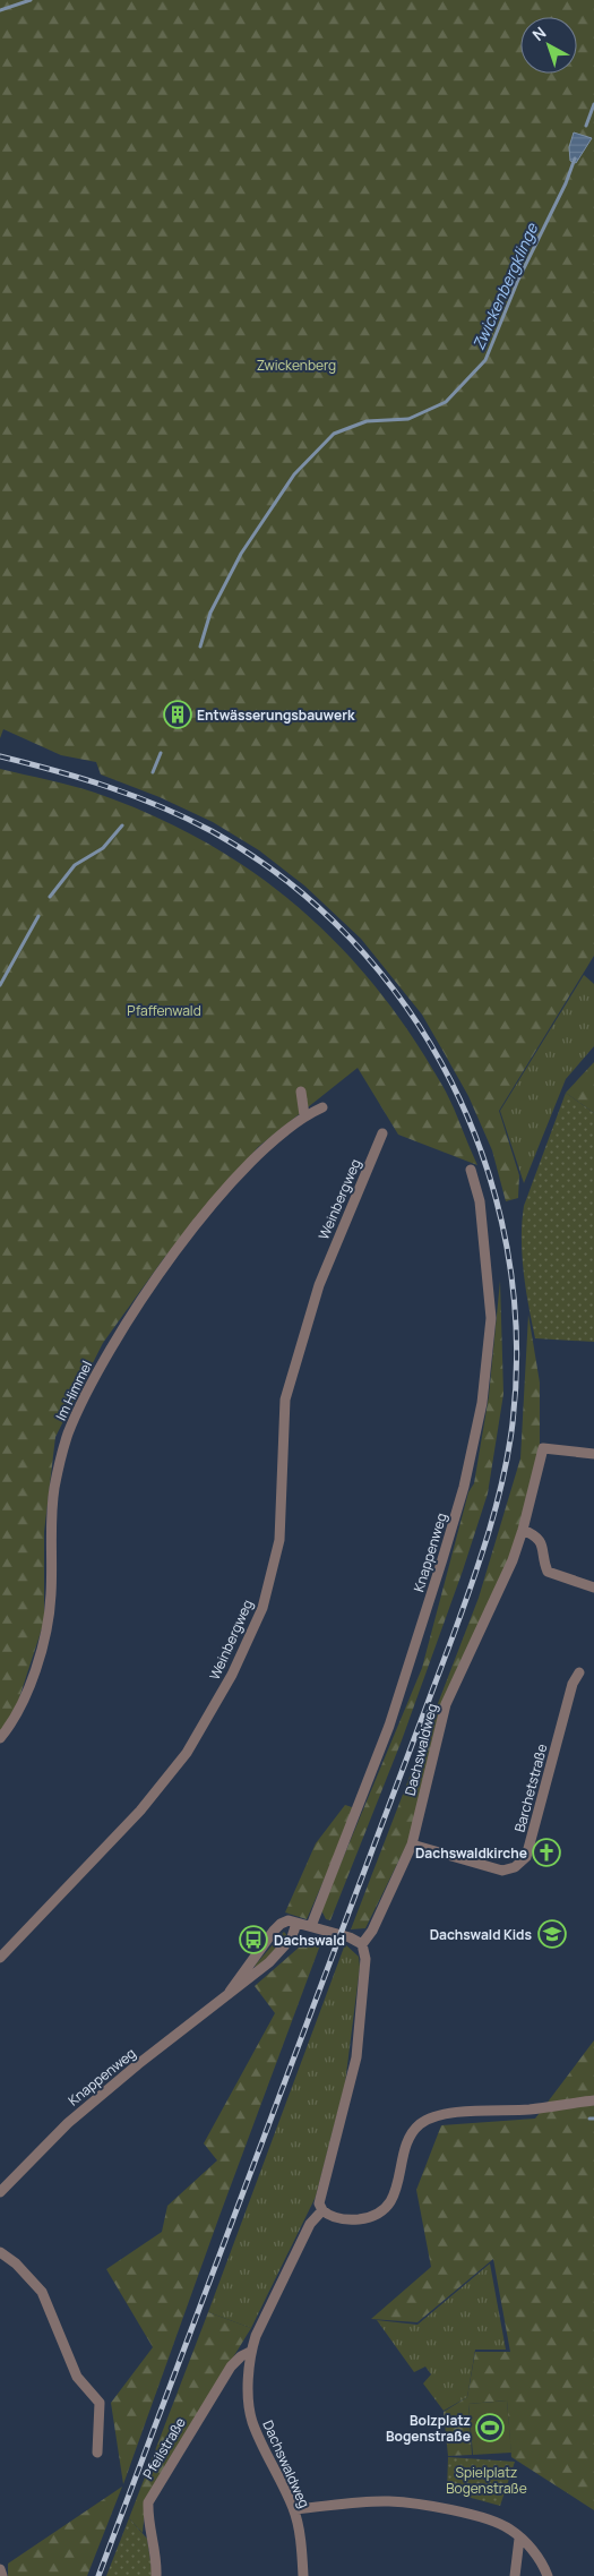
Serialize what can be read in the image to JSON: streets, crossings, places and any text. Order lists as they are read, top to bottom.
{
  "streets": {
    "street": [
      "Weinbergweg",
      "Im Himmel",
      "Knappenweg",
      "Dachswaldweg",
      "Barchetstraße",
      "Pfeilstraße"
    ]
  },
  "crossings": [
    ["Dachswaldweg", "Barchetstraße"],
    ["Dachswaldweg", "Pfeilstraße"]
  ],
  "water": ["Zwickenbergklinge"],
  "parks": ["Zwickenberg", "Pfaffenwald", "Spielplatz Bogenstraße"],
  "places": {
    "building": ["Entwässerungsbauwerk"],
    "church": ["Dachswaldkirche"],
    "school or university": ["Dachswald Kids"],
    "bus stop": ["Dachswald"],
    "sports": ["Bolzplatz Bogenstraße"]
  },
  "north": "top left"
}
